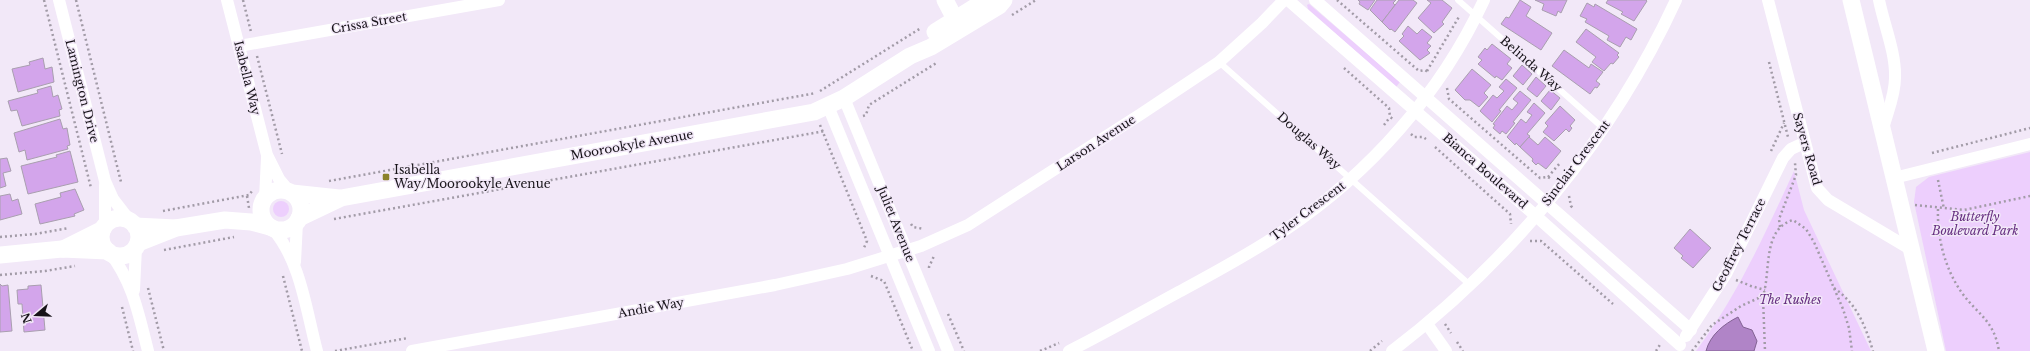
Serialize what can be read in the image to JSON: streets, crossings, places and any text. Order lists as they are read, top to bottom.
{
  "streets": {
    "street": [
      "Crissa Street",
      "Isabella Way",
      "Lamington Drive",
      "Larson Avenue",
      "Moorookyle Avenue",
      "Sayers Road",
      "Sinclair Crescent",
      "Bianca Boulevard",
      "Tyler Crescent",
      "Juliet Avenue",
      "Geoffrey Terrace",
      "Andie Way"
    ],
    "lane": ["Belinda Way", "Douglas Way"]
  },
  "crossings": [
    ["Crissa Street", "Isabella Way"],
    ["Belinda Way", "Sinclair Crescent"],
    ["Belinda Way", "Tyler Crescent"],
    ["Isabella Way", "Moorookyle Avenue"],
    ["Douglas Way", "Larson Avenue"],
    ["Douglas Way", "Sinclair Crescent"],
    ["Douglas Way", "Tyler Crescent"],
    ["Larson Avenue", "Juliet Avenue"],
    ["Larson Avenue", "Andie Way"],
    ["Moorookyle Avenue", "Juliet Avenue"],
    ["Sayers Road", "Geoffrey Terrace"],
    ["Sinclair Crescent", "Bianca Boulevard"],
    ["Bianca Boulevard", "Tyler Crescent"],
    ["Bianca Boulevard", "Geoffrey Terrace"],
    ["Juliet Avenue", "Andie Way"]
  ],
  "parks": ["Butterfly Boulevard Park", "The Rushes"],
  "places": {
    "transit": ["Isabella Way/Moorookyle Avenue"]
  },
  "north": "left"
}
